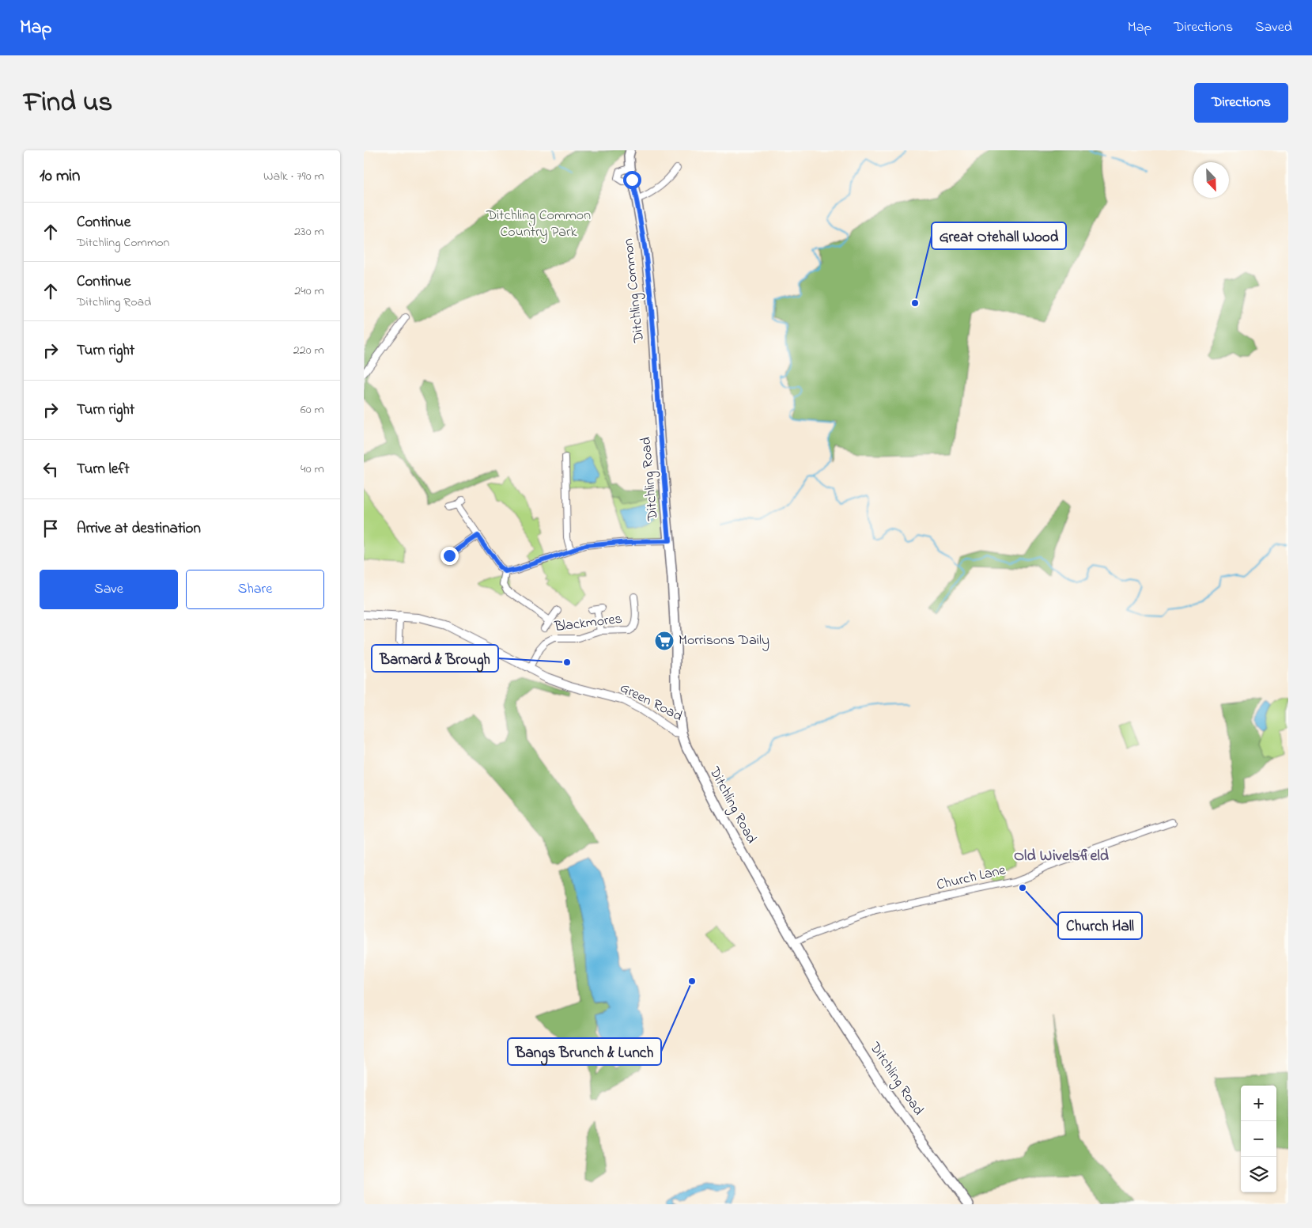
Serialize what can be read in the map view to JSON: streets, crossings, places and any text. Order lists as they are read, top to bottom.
{
  "streets": {
    "main road": ["Ditchling Common", "Ditchling Road"],
    "street": ["Blackmores", "Green Road", "Church Lane"]
  },
  "crossings": [
    ["Ditchling Common", "Ditchling Road"],
    ["Ditchling Road", "Green Road"],
    ["Ditchling Road", "Church Lane"],
    ["Blackmores", "Green Road"]
  ],
  "districts": ["Old Wivelsfield"],
  "parks": ["Ditchling Common Country Park"],
  "places": {
    "other": [
      "Great Otehall Wood",
      "Barnard & Brough",
      "Church Hall",
      "Bangs Brunch & Lunch"
    ],
    "supermarket": ["Morrisons Daily"]
  },
  "north": "bottom right",
  "page": {
    "header": "Map",
    "nav": ["Map", "Directions", "Saved"],
    "title": "Find us",
    "buttons": [
      "Directions",
      ["Save", "Share"]
    ],
    "heading": ["10 min", "Walk · 790 m"],
    "list": [
      ["Continue", "Ditchling Common", "230 m"],
      ["Continue", "Ditchling Road", "240 m"],
      ["Turn right", "220 m"],
      ["Turn right", "60 m"],
      ["Turn left", "40 m"],
      "Arrive at destination"
    ],
    "map_buttons": ["+", "−"]
  }
}
